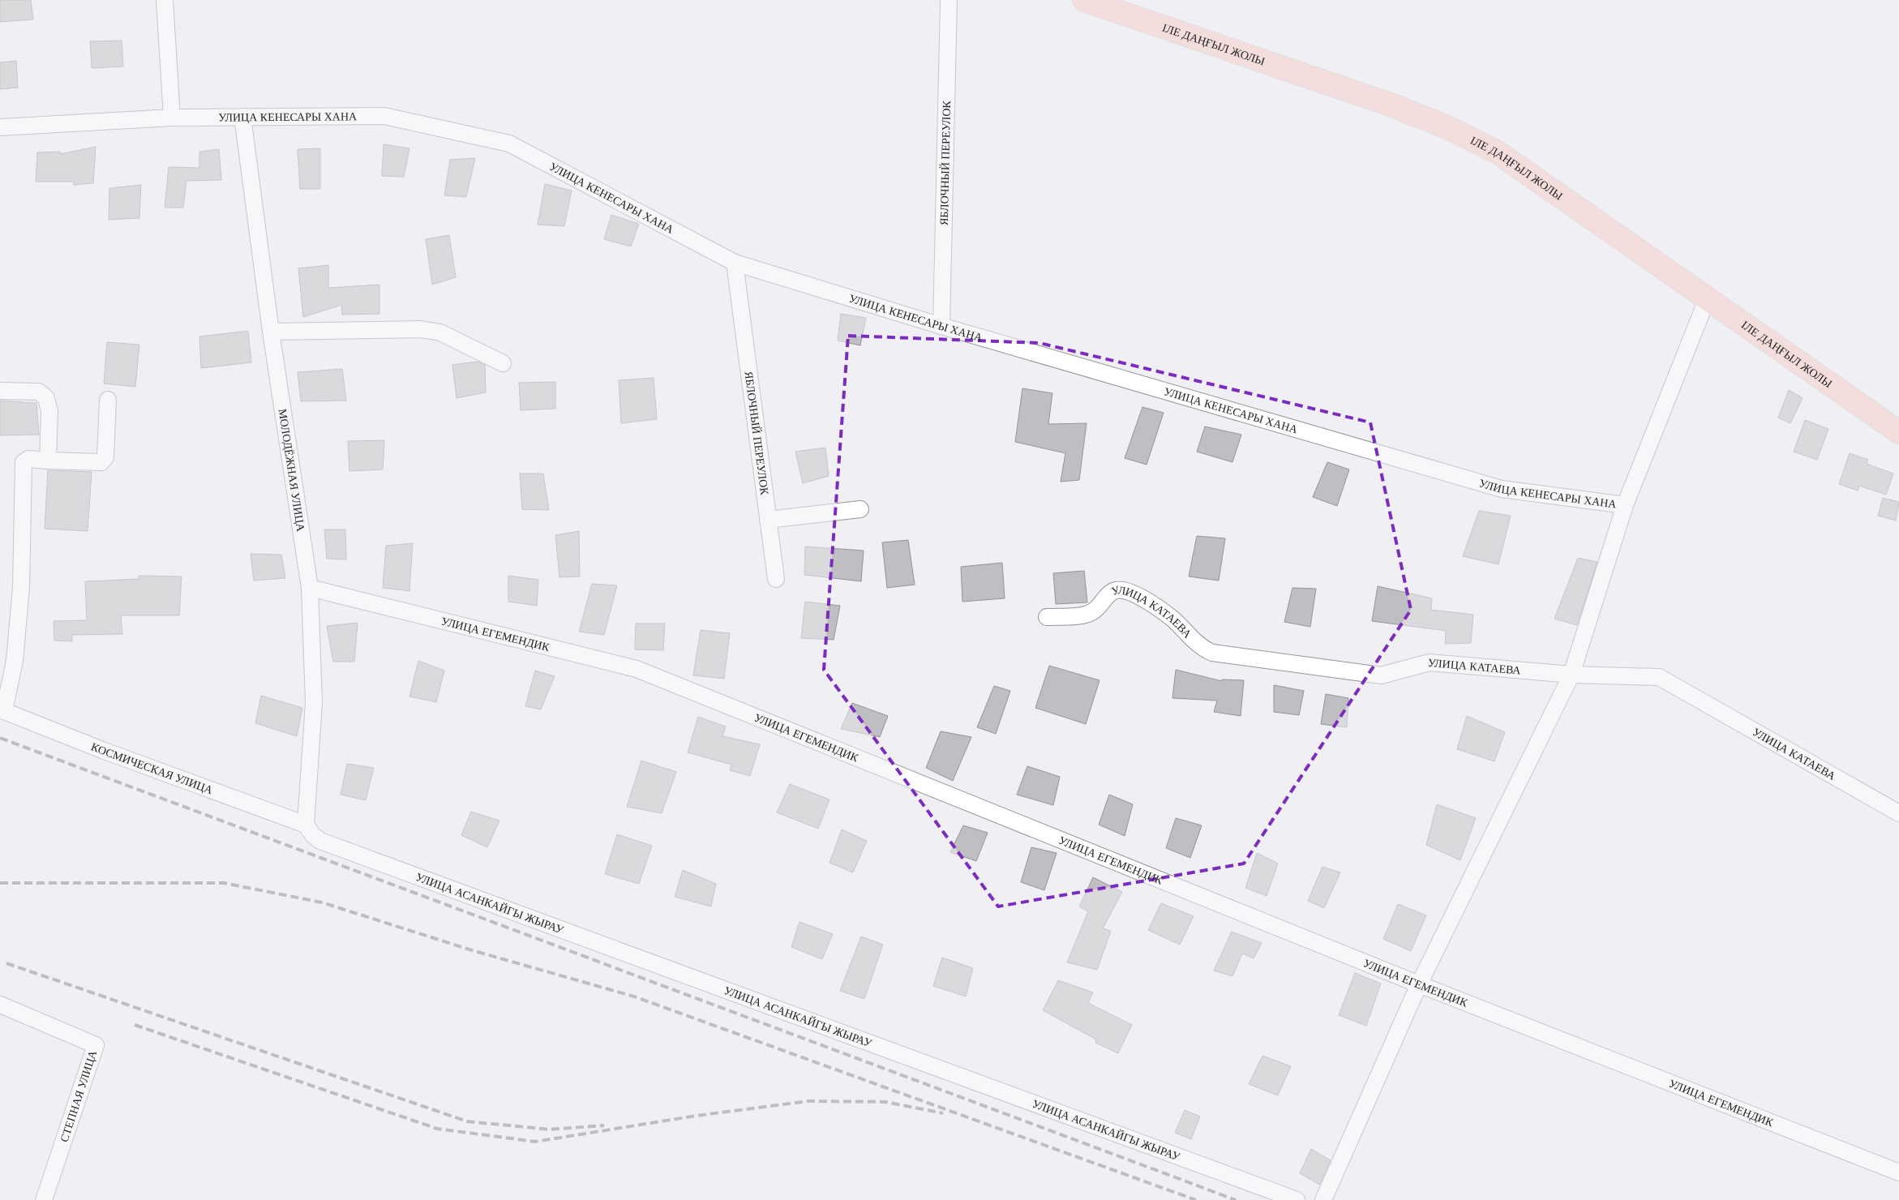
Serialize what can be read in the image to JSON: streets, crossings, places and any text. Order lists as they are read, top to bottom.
{
  "streets": {
    "main road": ["ІЛЕ ДАҢҒЫЛ ЖОЛЫ"],
    "street": [
      "УЛИЦА КЕНЕСАРЫ ХАНА",
      "ЯБЛОЧНЫЙ ПЕРЕУЛОК",
      "МОЛОДЁЖНАЯ УЛИЦА",
      "УЛИЦА КАТАЕВА",
      "УЛИЦА ЕГЕМЕНДИК",
      "КОСМИЧЕСКАЯ УЛИЦА",
      "УЛИЦА АСАНКАЙГЫ ЖЫРАУ",
      "СТЕПНАЯ УЛИЦА"
    ]
  },
  "crossings": [
    ["ІЛЕ ДАҢҒЫЛ ЖОЛЫ", "УЛИЦА КЕНЕСАРЫ ХАНА"],
    ["УЛИЦА КЕНЕСАРЫ ХАНА", "ЯБЛОЧНЫЙ ПЕРЕУЛОК"],
    ["УЛИЦА КЕНЕСАРЫ ХАНА", "МОЛОДЁЖНАЯ УЛИЦА"],
    ["МОЛОДЁЖНАЯ УЛИЦА", "УЛИЦА ЕГЕМЕНДИК"],
    ["МОЛОДЁЖНАЯ УЛИЦА", "КОСМИЧЕСКАЯ УЛИЦА"],
    ["МОЛОДЁЖНАЯ УЛИЦА", "УЛИЦА АСАНКАЙГЫ ЖЫРАУ"],
    ["КОСМИЧЕСКАЯ УЛИЦА", "УЛИЦА АСАНКАЙГЫ ЖЫРАУ"]
  ]
}
